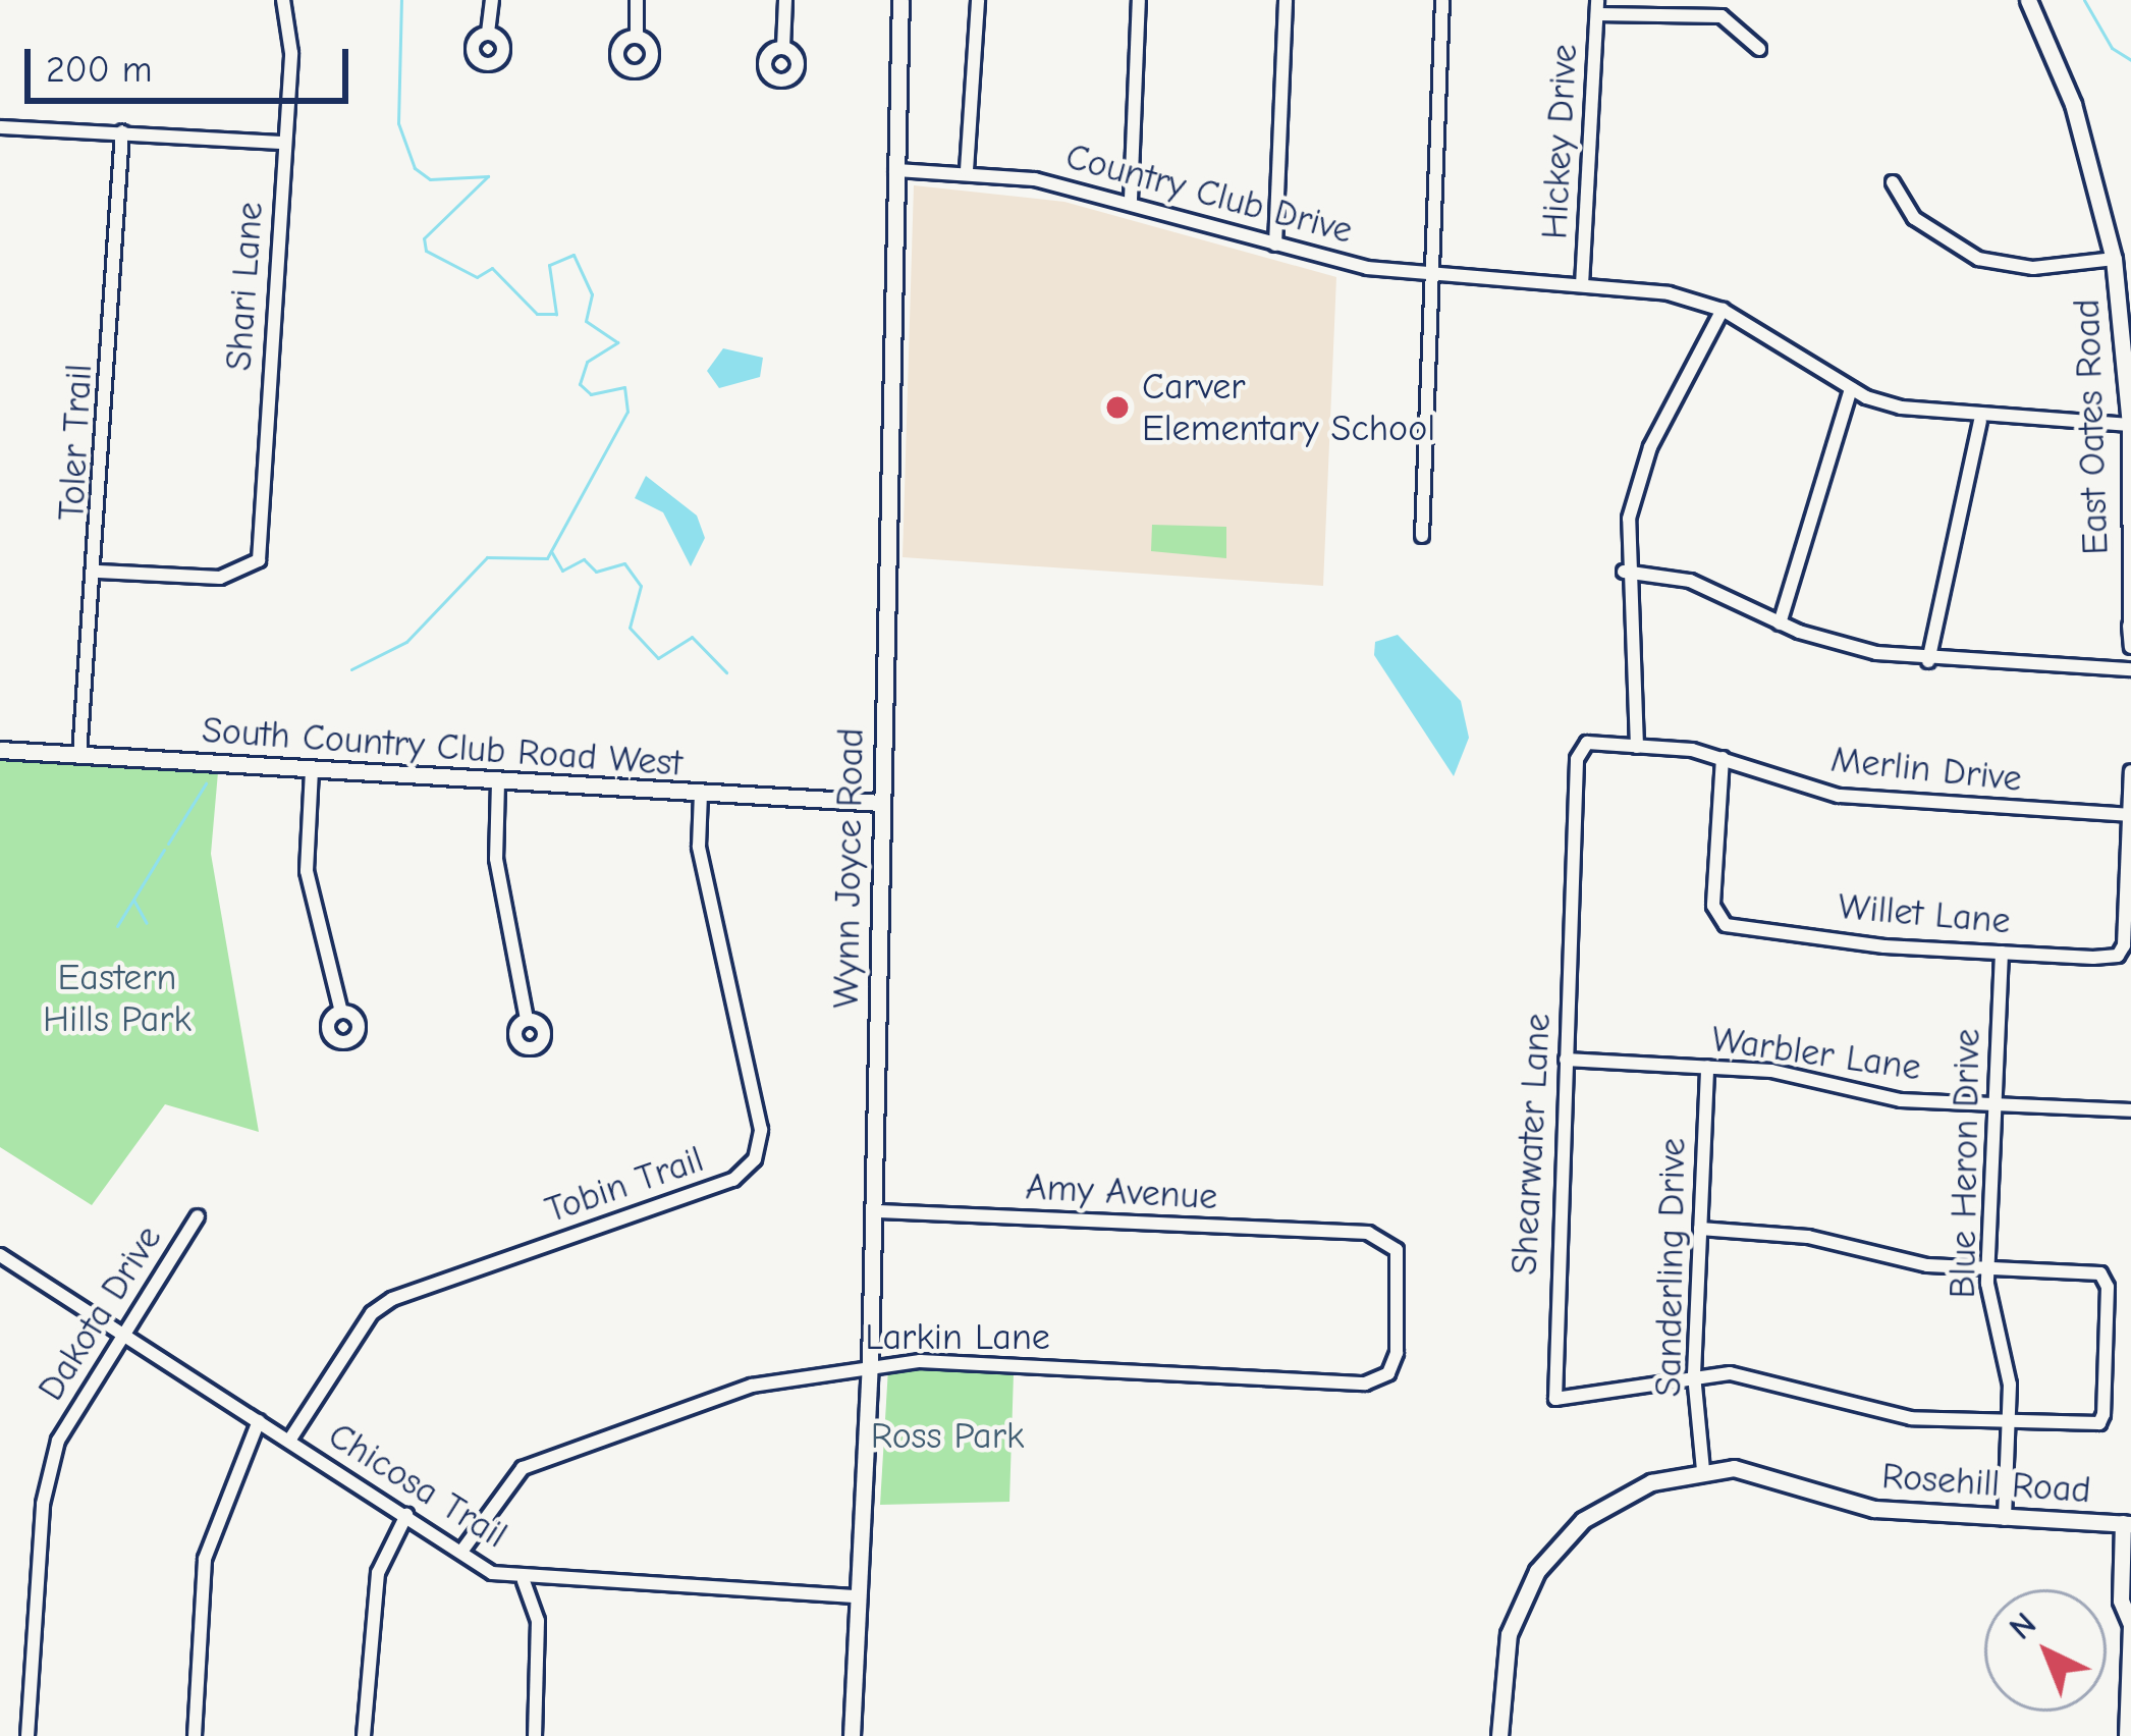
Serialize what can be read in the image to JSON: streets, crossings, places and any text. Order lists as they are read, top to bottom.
{
  "streets": {
    "street": [
      "Hickey Drive",
      "Country Club Drive",
      "Shari Lane",
      "East Oates Road",
      "Toler Trail",
      "South Country Club Road West",
      "Merlin Drive",
      "Wynn Joyce Road",
      "Willet Lane",
      "Warbler Lane",
      "Shearwater Lane",
      "Blue Heron Drive",
      "Tobin Trail",
      "Amy Avenue",
      "Sanderling Drive",
      "Dakota Drive",
      "Larkin Lane",
      "Rosehill Road",
      "Chicosa Trail"
    ]
  },
  "crossings": [
    ["Hickey Drive", "Country Club Drive"],
    ["Country Club Drive", "Wynn Joyce Road"],
    ["Shari Lane", "Toler Trail"],
    ["Toler Trail", "South Country Club Road West"],
    ["South Country Club Road West", "Wynn Joyce Road"],
    ["South Country Club Road West", "Tobin Trail"],
    ["Merlin Drive", "Willet Lane"],
    ["Merlin Drive", "Shearwater Lane"],
    ["Wynn Joyce Road", "Amy Avenue"],
    ["Wynn Joyce Road", "Larkin Lane"],
    ["Wynn Joyce Road", "Chicosa Trail"],
    ["Willet Lane", "Blue Heron Drive"],
    ["Warbler Lane", "Shearwater Lane"],
    ["Warbler Lane", "Blue Heron Drive"],
    ["Warbler Lane", "Sanderling Drive"],
    ["Shearwater Lane", "Sanderling Drive"],
    ["Blue Heron Drive", "Rosehill Road"],
    ["Tobin Trail", "Chicosa Trail"],
    ["Amy Avenue", "Larkin Lane"],
    ["Sanderling Drive", "Rosehill Road"],
    ["Dakota Drive", "Chicosa Trail"],
    ["Larkin Lane", "Chicosa Trail"]
  ],
  "parks": ["Eastern Hills Park", "Ross Park"],
  "places": ["Carver Elementary School"],
  "scale_bar": "200 m",
  "north": "top left"
}
